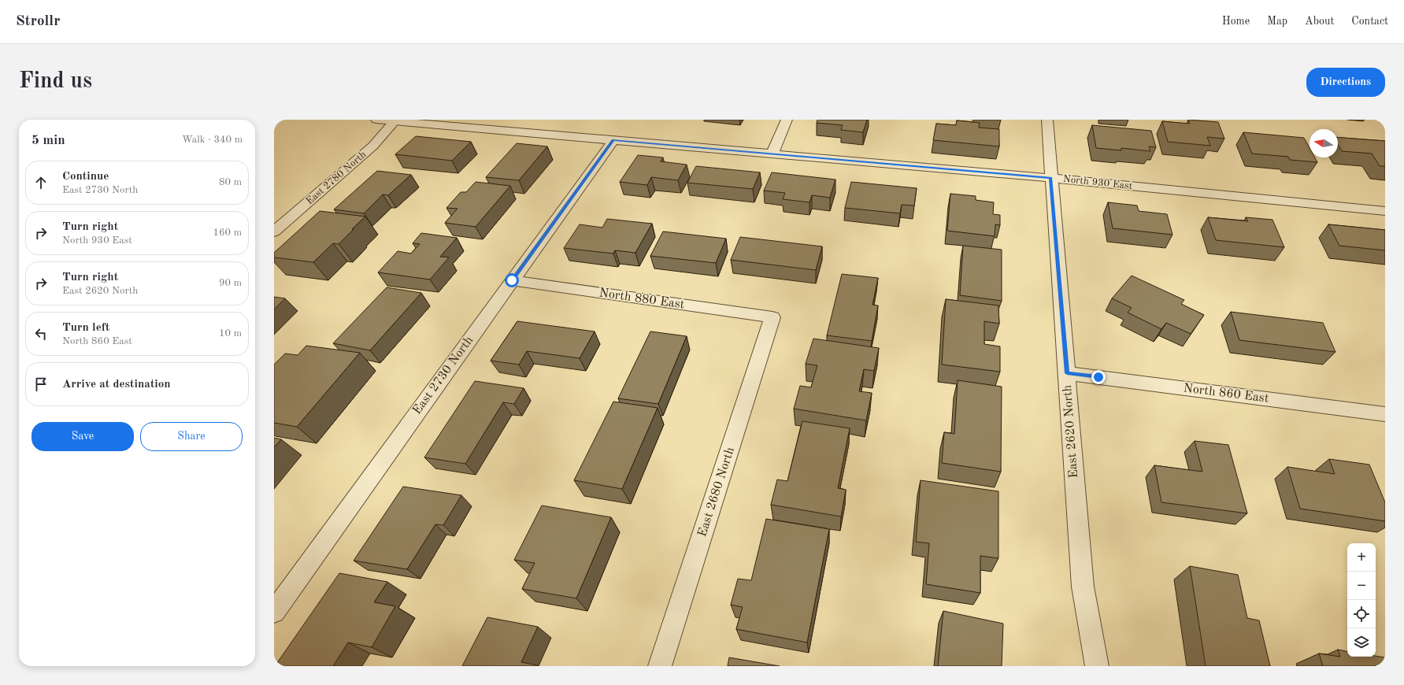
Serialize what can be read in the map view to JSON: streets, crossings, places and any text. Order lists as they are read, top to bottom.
{
  "streets": {
    "street": [
      "East 2780 North",
      "North 930 East",
      "North 880 East",
      "East 2730 North",
      "North 860 East",
      "East 2620 North",
      "East 2680 North"
    ]
  },
  "crossings": [
    ["East 2780 North", "North 930 East"],
    ["North 930 East", "East 2730 North"],
    ["North 930 East", "East 2620 North"],
    ["North 880 East", "East 2730 North"],
    ["North 880 East", "East 2680 North"],
    ["North 860 East", "East 2620 North"]
  ],
  "north": "left",
  "page": {
    "header": "Strollr",
    "nav": [
      "Home",
      "Map",
      "About",
      "Contact"
    ],
    "buttons": [
      "Directions",
      ["Save", "Share"]
    ],
    "title": "Find us",
    "heading": ["5 min", "Walk · 340 m"],
    "list": [
      ["Continue", "East 2730 North", "80 m"],
      ["Turn right", "North 930 East", "160 m"],
      ["Turn right", "East 2620 North", "90 m"],
      ["Turn left", "North 860 East", "10 m"],
      "Arrive at destination"
    ],
    "map_buttons": ["+", "−"]
  }
}
